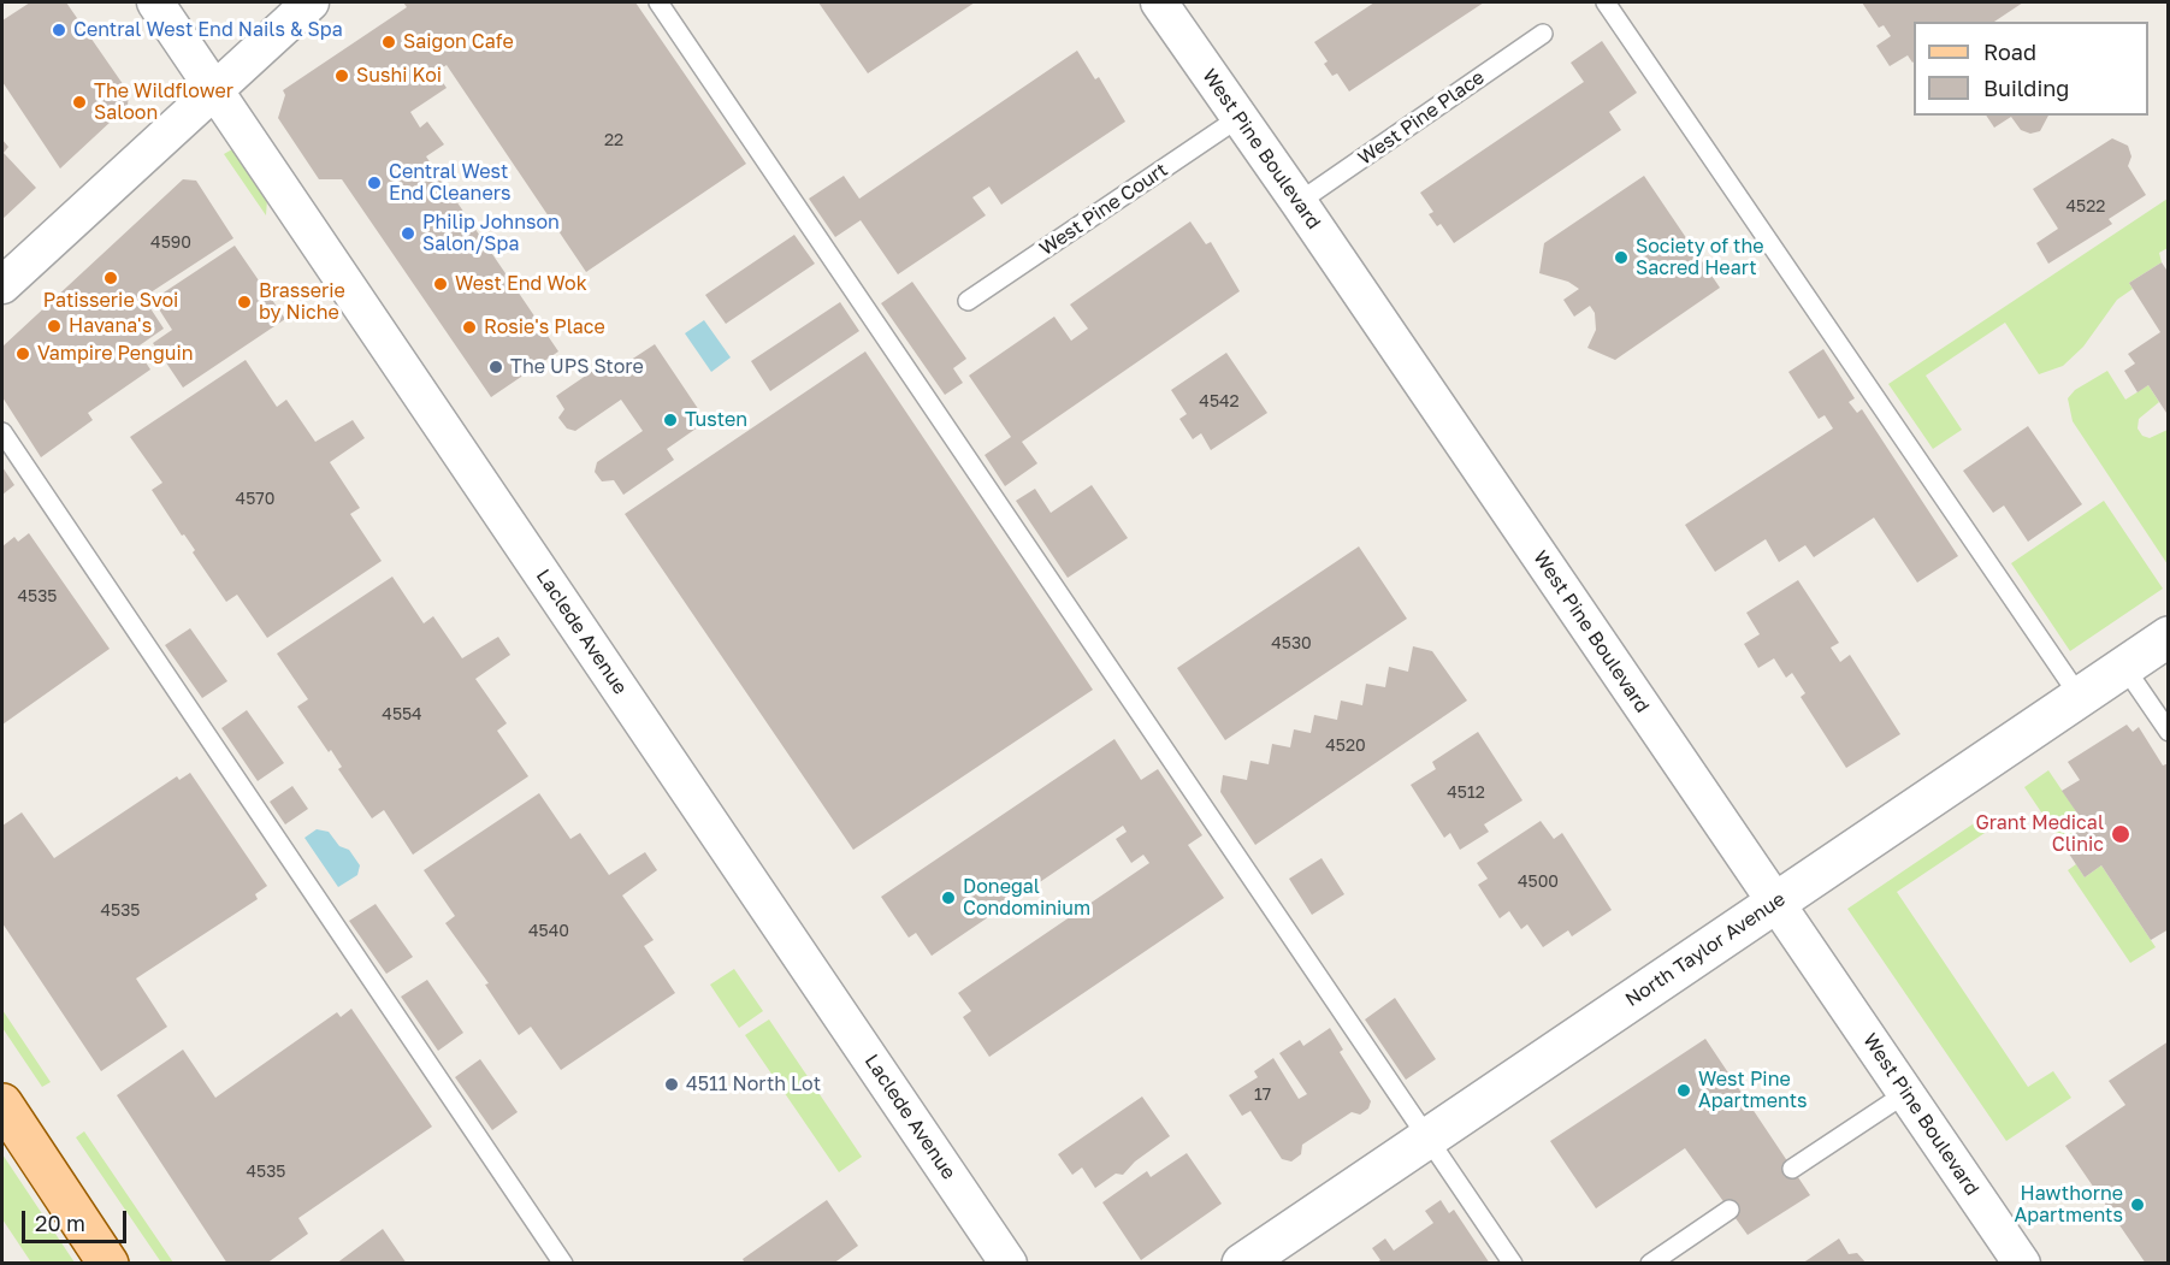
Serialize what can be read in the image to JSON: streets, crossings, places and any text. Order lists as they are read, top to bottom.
{
  "streets": {
    "street": ["West Pine Boulevard", "Laclede Avenue", "North Taylor Avenue"],
    "lane": ["West Pine Place", "West Pine Court"]
  },
  "crossings": [
    ["West Pine Place", "West Pine Boulevard"],
    ["West Pine Boulevard", "West Pine Court"],
    ["West Pine Boulevard", "North Taylor Avenue"]
  ],
  "places": [
    "Central West End Nails & Spa",
    "Saigon Cafe",
    "Sushi Koi",
    "The Wildflower Saloon",
    "Central West End Cleaners",
    "Philip Johnson Salon/Spa",
    "Society of the Sacred Heart",
    "Patisserie Svoi",
    "West End Wok",
    "Brasserie by Niche",
    "Havana's",
    "Rosie's Place",
    "Vampire Penguin",
    "The UPS Store",
    "Tusten",
    "Grant Medical Clinic",
    "Donegal Condominium",
    "4511 North Lot",
    "West Pine Apartments",
    "Hawthorne Apartments"
  ],
  "house_numbers": [
    "22",
    "4522",
    "4590",
    "4542",
    "4570",
    "4535",
    "4530",
    "4554",
    "4520",
    "4512",
    "4500",
    "4535",
    "4540",
    "17",
    "4535"
  ],
  "legend": ["Road", "Building"],
  "scale_bar": "20 m"
}
